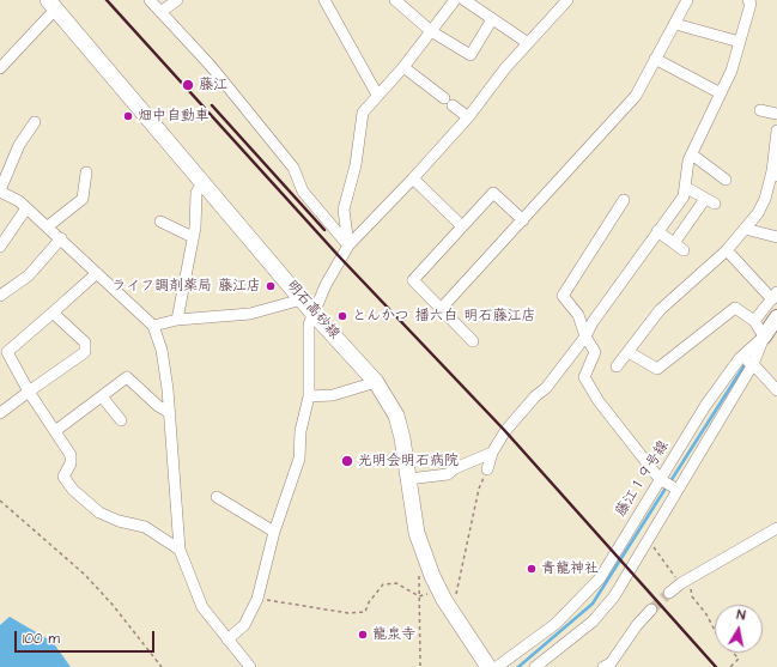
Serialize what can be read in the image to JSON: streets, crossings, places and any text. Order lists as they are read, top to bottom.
{
  "streets": {
    "main road": ["明石高砂線"],
    "street": ["藤江１９号線"]
  },
  "places": [
    "藤江",
    "畑中自動車",
    "ライフ調剤薬局 藤江店",
    "とんかつ 播六白 明石藤江店",
    "光明会明石病院",
    "青龍神社",
    "龍泉寺"
  ],
  "scale_bar": "100 m",
  "north": "top"
}
